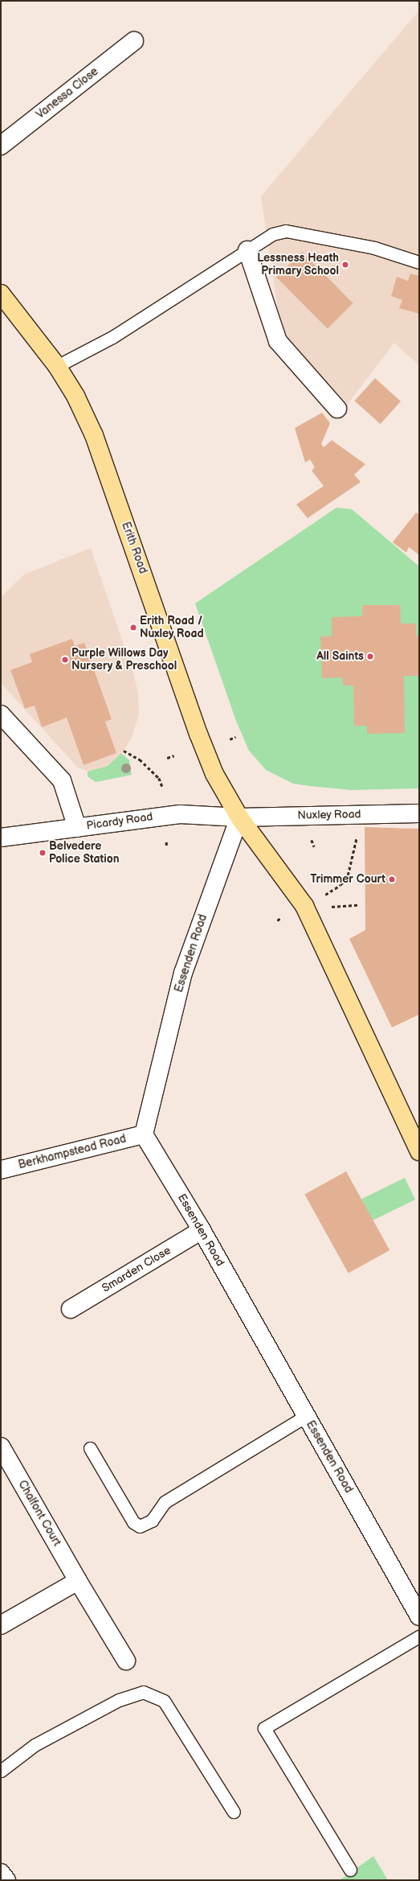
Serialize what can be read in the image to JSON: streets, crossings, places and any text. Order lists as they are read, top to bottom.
{
  "streets": {
    "main road": ["Erith Road"],
    "street": [
      "Vanessa Close",
      "Nuxley Road",
      "Picardy Road",
      "Essenden Road",
      "Berkhampstead Road",
      "Smarden Close",
      "Chalfont Court"
    ]
  },
  "crossings": [
    ["Erith Road", "Nuxley Road"],
    ["Erith Road", "Picardy Road"],
    ["Erith Road", "Essenden Road"],
    ["Nuxley Road", "Picardy Road"],
    ["Nuxley Road", "Essenden Road"],
    ["Picardy Road", "Essenden Road"],
    ["Essenden Road", "Berkhampstead Road"],
    ["Essenden Road", "Smarden Close"]
  ],
  "places": [
    "Lessness Heath Primary School",
    "Erith Road / Nuxley Road",
    "All Saints",
    "Purple Willows Day Nursery & Preschool",
    "Belvedere Police Station",
    "Trimmer Court"
  ]
}
